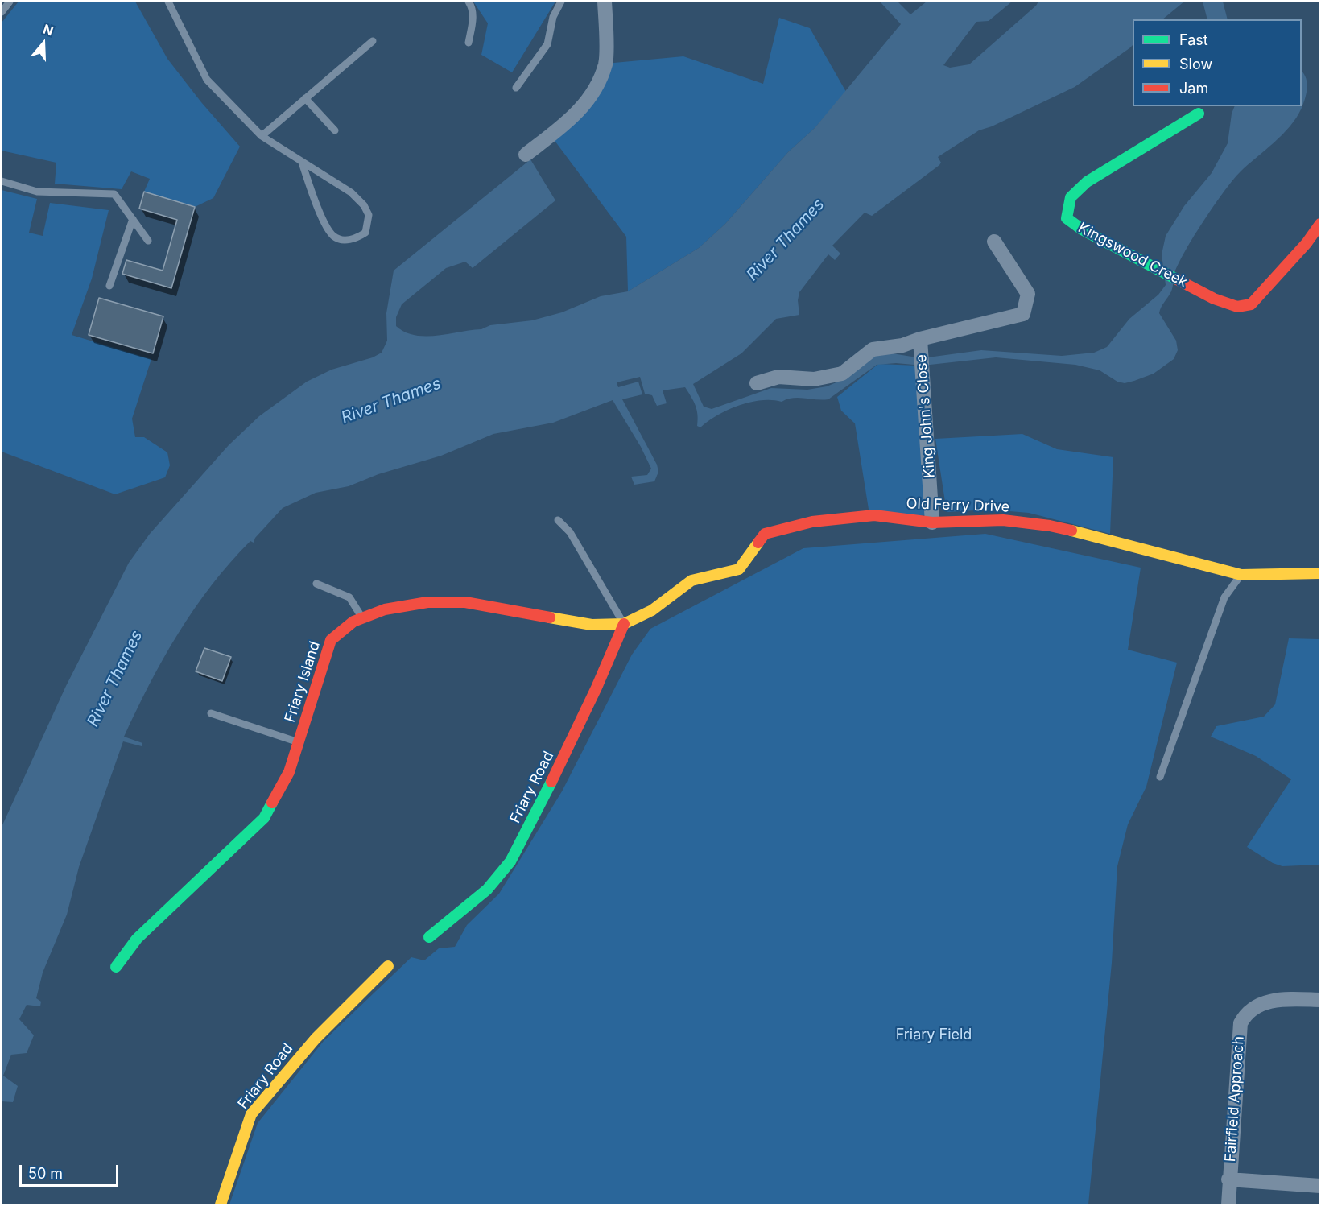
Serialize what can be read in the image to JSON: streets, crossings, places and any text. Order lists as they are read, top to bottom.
{
  "streets": {
    "street": [
      "Kingswood Creek",
      "King John's Close",
      "Old Ferry Drive",
      "Friary Island",
      "Friary Road",
      "Fairfield Approach"
    ]
  },
  "crossings": [
    ["King John's Close", "Old Ferry Drive"],
    ["Old Ferry Drive", "Friary Island"],
    ["Old Ferry Drive", "Friary Road"],
    ["Friary Island", "Friary Road"]
  ],
  "water": ["River Thames"],
  "parks": ["Friary Field"],
  "legend": ["Fast", "Slow", "Jam"],
  "scale_bar": "50 m",
  "north": "top"
}
